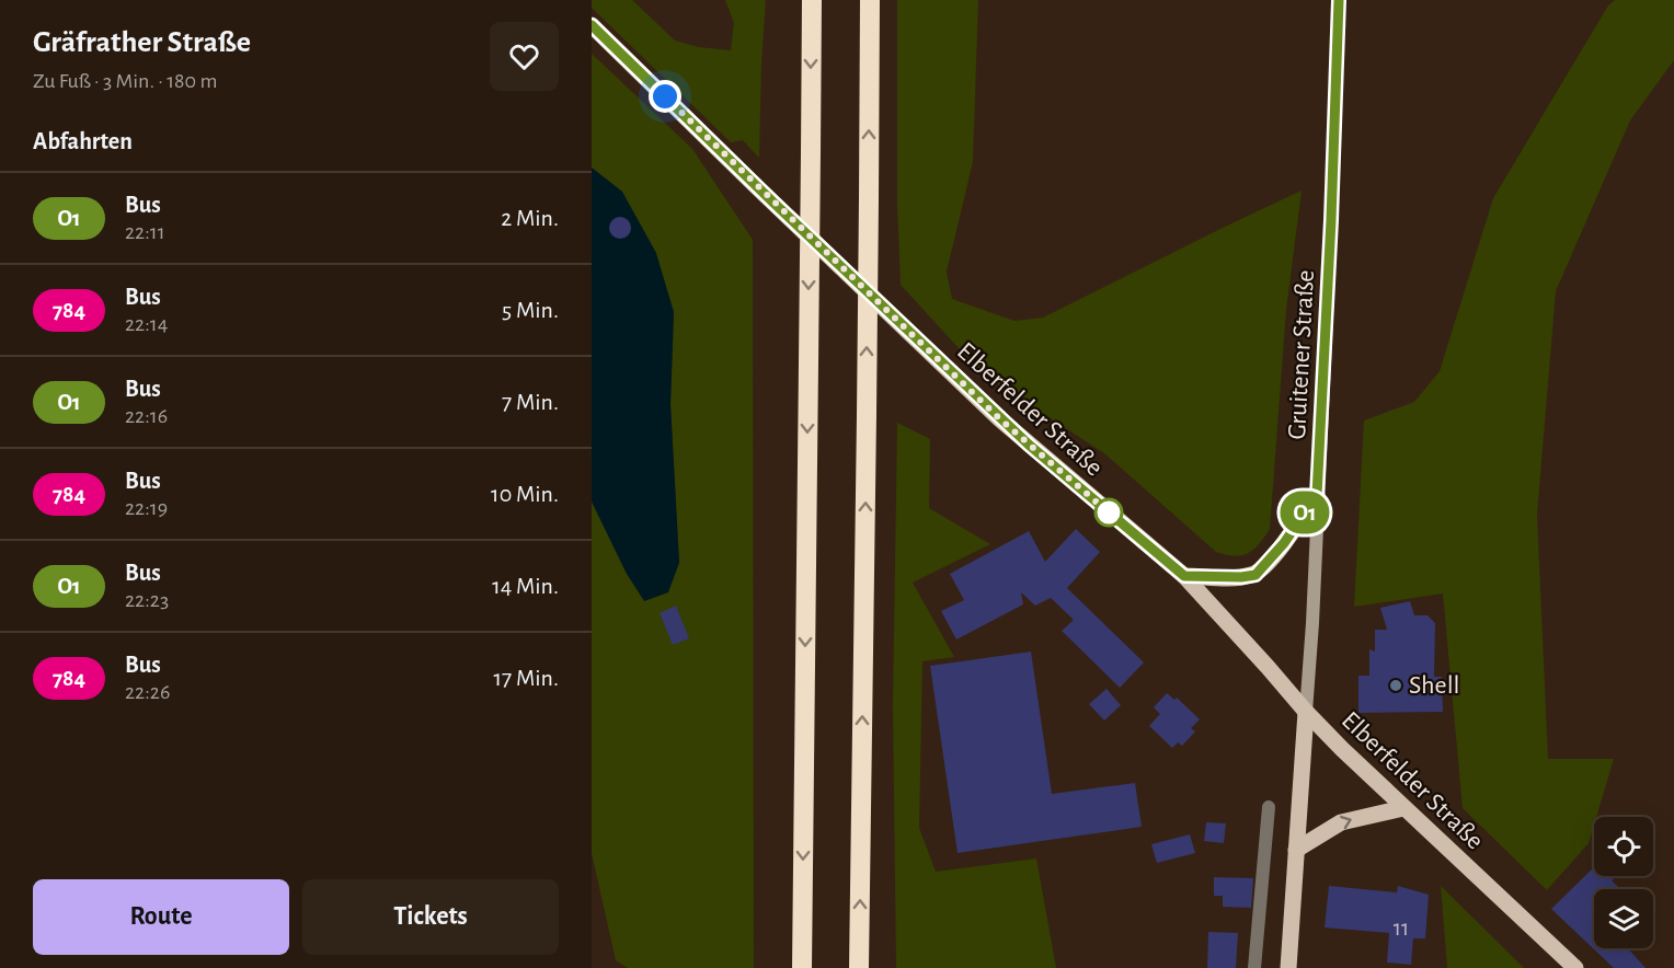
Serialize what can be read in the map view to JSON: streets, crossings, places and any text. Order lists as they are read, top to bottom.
{
  "streets": {
    "main road": ["Gruitener Straße", "Elberfelder Straße"]
  },
  "crossings": [
    ["Gruitener Straße", "Elberfelder Straße"]
  ],
  "places": ["Shell"],
  "lines": ["bus line O1"],
  "house_numbers": ["11"],
  "page": {
    "heading": [
      ["Gräfrather Straße", "Zu Fuß · 3 Min. · 180 m"],
      "Abfahrten"
    ],
    "on_map": "O1",
    "list": [
      {
        "mark": "O1",
        "name": "Bus",
        "note": "22:11",
        "value": "2 Min."
      },
      {
        "mark": "784",
        "name": "Bus",
        "note": "22:14",
        "value": "5 Min."
      },
      {
        "mark": "O1",
        "name": "Bus",
        "note": "22:16",
        "value": "7 Min."
      },
      {
        "mark": "784",
        "name": "Bus",
        "note": "22:19",
        "value": "10 Min."
      },
      {
        "mark": "O1",
        "name": "Bus",
        "note": "22:23",
        "value": "14 Min."
      },
      {
        "mark": "784",
        "name": "Bus",
        "note": "22:26",
        "value": "17 Min."
      }
    ],
    "buttons": ["Route", "Tickets"]
  }
}
